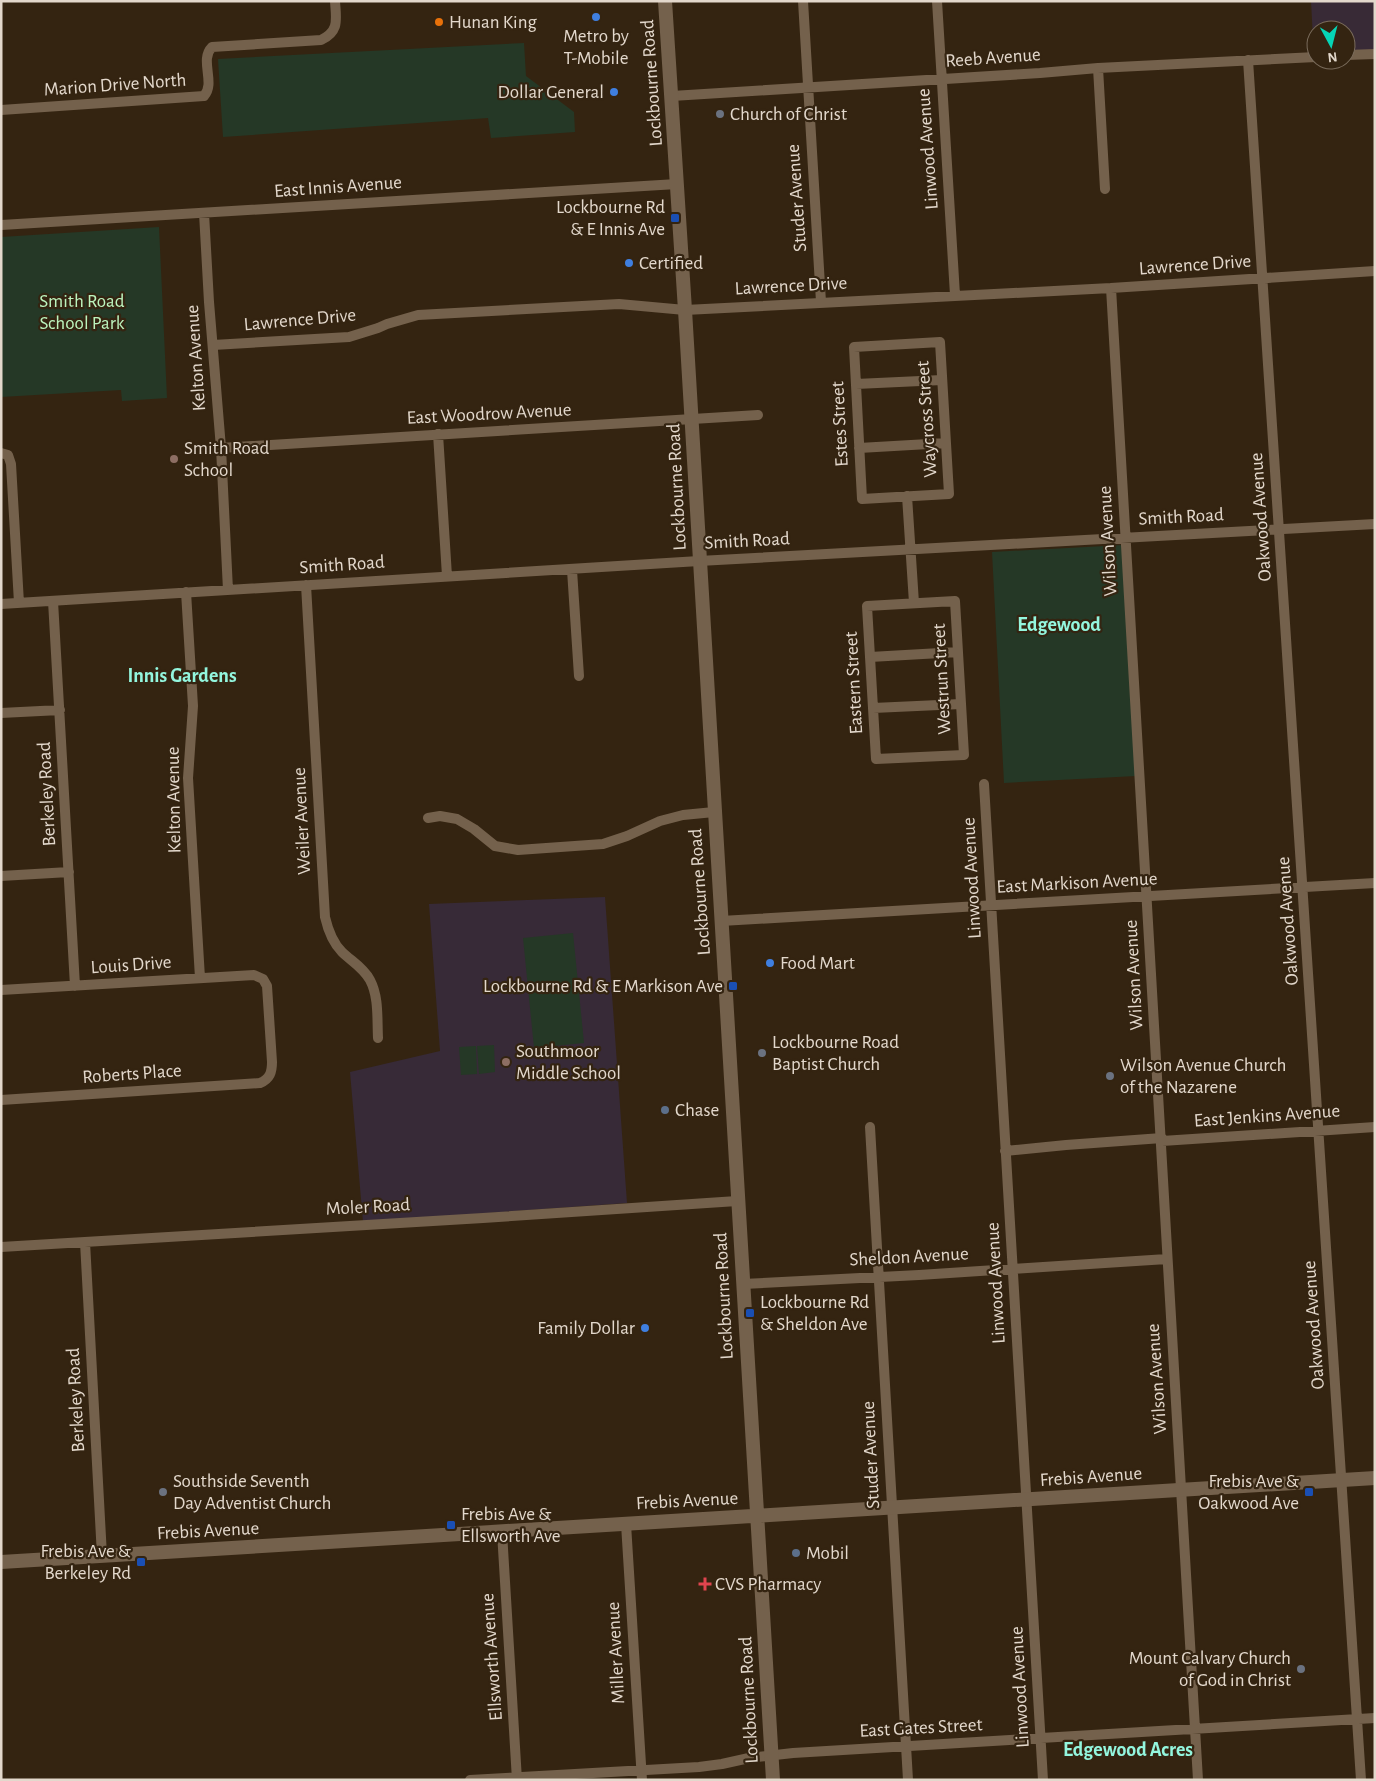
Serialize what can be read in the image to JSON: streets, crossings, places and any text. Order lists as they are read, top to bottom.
{
  "streets": {
    "main road": ["Lockbourne Road", "Frebis Avenue"],
    "street": [
      "Reeb Avenue",
      "Marion Drive North",
      "Linwood Avenue",
      "East Innis Avenue",
      "Studer Avenue",
      "Lawrence Drive",
      "Kelton Avenue",
      "East Woodrow Avenue",
      "Waycross Street",
      "Estes Street",
      "Smith Road",
      "Oakwood Avenue",
      "Wilson Avenue",
      "Westrun Street",
      "Eastern Street",
      "Berkeley Road",
      "Weiler Avenue",
      "East Markison Avenue",
      "Louis Drive",
      "Roberts Place",
      "East Jenkins Avenue",
      "Moler Road",
      "Sheldon Avenue",
      "Miller Avenue",
      "Ellsworth Avenue",
      "East Gates Street"
    ]
  },
  "crossings": [
    ["Reeb Avenue", "Lockbourne Road"],
    ["Reeb Avenue", "Linwood Avenue"],
    ["Reeb Avenue", "Studer Avenue"],
    ["Reeb Avenue", "Oakwood Avenue"],
    ["Lockbourne Road", "East Innis Avenue"],
    ["Lockbourne Road", "Lawrence Drive"],
    ["Lockbourne Road", "East Woodrow Avenue"],
    ["Lockbourne Road", "Smith Road"],
    ["Lockbourne Road", "East Markison Avenue"],
    ["Lockbourne Road", "Moler Road"],
    ["Lockbourne Road", "Sheldon Avenue"],
    ["Lockbourne Road", "Frebis Avenue"],
    ["Lockbourne Road", "East Gates Street"],
    ["Linwood Avenue", "Lawrence Drive"],
    ["Linwood Avenue", "East Markison Avenue"],
    ["Linwood Avenue", "East Jenkins Avenue"],
    ["Linwood Avenue", "Sheldon Avenue"],
    ["Linwood Avenue", "Frebis Avenue"],
    ["Linwood Avenue", "East Gates Street"],
    ["East Innis Avenue", "Kelton Avenue"],
    ["Studer Avenue", "Lawrence Drive"],
    ["Studer Avenue", "Sheldon Avenue"],
    ["Studer Avenue", "Frebis Avenue"],
    ["Studer Avenue", "East Gates Street"],
    ["Lawrence Drive", "Kelton Avenue"],
    ["Lawrence Drive", "Oakwood Avenue"],
    ["Lawrence Drive", "Wilson Avenue"],
    ["Kelton Avenue", "East Woodrow Avenue"],
    ["Kelton Avenue", "Smith Road"],
    ["Kelton Avenue", "Louis Drive"],
    ["Waycross Street", "Estes Street"],
    ["Smith Road", "Oakwood Avenue"],
    ["Smith Road", "Wilson Avenue"],
    ["Smith Road", "Berkeley Road"],
    ["Smith Road", "Weiler Avenue"],
    ["Oakwood Avenue", "East Markison Avenue"],
    ["Oakwood Avenue", "East Jenkins Avenue"],
    ["Oakwood Avenue", "Frebis Avenue"],
    ["Oakwood Avenue", "East Gates Street"],
    ["Wilson Avenue", "East Markison Avenue"],
    ["Wilson Avenue", "East Jenkins Avenue"],
    ["Wilson Avenue", "Sheldon Avenue"],
    ["Wilson Avenue", "Frebis Avenue"],
    ["Wilson Avenue", "East Gates Street"],
    ["Westrun Street", "Eastern Street"],
    ["Berkeley Road", "Louis Drive"],
    ["Berkeley Road", "Moler Road"],
    ["Berkeley Road", "Frebis Avenue"],
    ["Louis Drive", "Roberts Place"],
    ["Frebis Avenue", "Miller Avenue"],
    ["Frebis Avenue", "Ellsworth Avenue"],
    ["Miller Avenue", "East Gates Street"],
    ["Ellsworth Avenue", "East Gates Street"]
  ],
  "districts": ["Edgewood", "Innis Gardens", "Edgewood Acres"],
  "parks": ["Smith Road School Park"],
  "places": {
    "other": [
      "Metro by T-Mobile",
      "Hunan King",
      "Dollar General",
      "Church of Christ",
      "Certified",
      "Smith Road School",
      "Food Mart",
      "Lockbourne Road Baptist Church",
      "Southmoor Middle School",
      "Wilson Avenue Church of the Nazarene",
      "Chase",
      "Family Dollar",
      "Southside Seventh Day Adventist Church",
      "Mobil",
      "Mount Calvary Church of God in Christ"
    ],
    "transit": [
      "Lockbourne Rd & E Innis Ave",
      "Lockbourne Rd & E Markison Ave",
      "Lockbourne Rd & Sheldon Ave",
      "Frebis Ave & Oakwood Ave",
      "Frebis Ave & Ellsworth Ave",
      "Frebis Ave & Berkeley Rd"
    ],
    "health": ["CVS Pharmacy"]
  },
  "north": "bottom"
}
